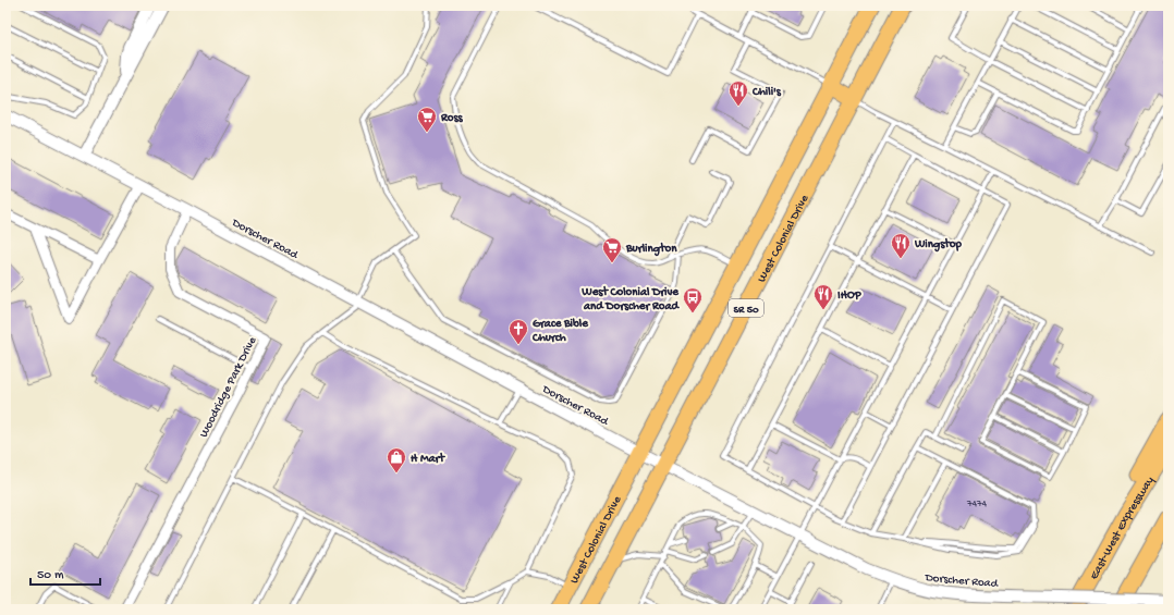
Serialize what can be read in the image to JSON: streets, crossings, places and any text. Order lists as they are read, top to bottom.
{
  "streets": {
    "highway": ["West Colonial Drive", "SR 50", "East-West Expressway"],
    "street": ["Dorscher Road", "Woodridge Park Drive"]
  },
  "crossings": [
    ["Dorscher Road", "West Colonial Drive"],
    ["Dorscher Road", "Woodridge Park Drive"]
  ],
  "places": {
    "restaurant": ["Chili's", "Wingstop", "IHOP"],
    "supermarket": ["Ross", "Burlington"],
    "bus stop": ["West Colonial Drive and Dorscher Road"],
    "church": ["Grace Bible Church"],
    "shop": ["H Mart"]
  },
  "house_numbers": ["7474"],
  "scale_bar": "50 m"
}
